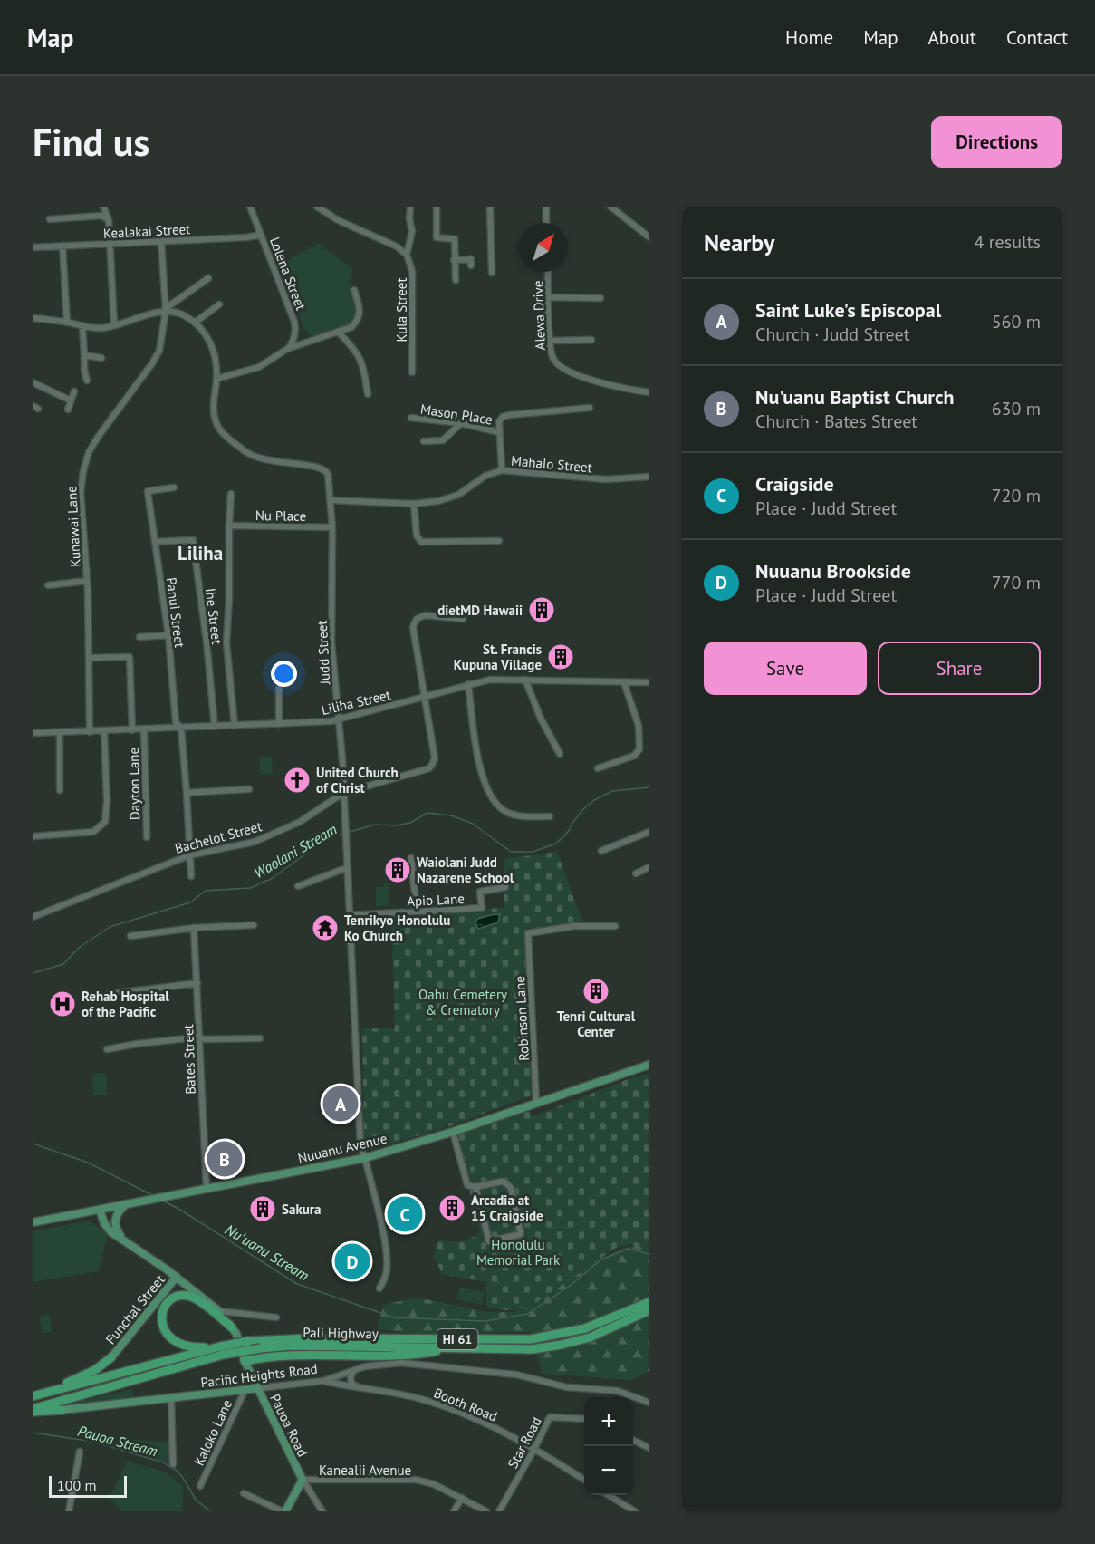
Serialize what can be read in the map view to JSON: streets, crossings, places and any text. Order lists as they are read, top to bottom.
{
  "streets": {
    "highway": ["Pali Highway", "HI 61"],
    "main road": [
      "Nuuanu Avenue",
      "Funchal Street",
      "Pacific Heights Road",
      "Pauoa Road"
    ],
    "street": [
      "Kealakai Street",
      "Lolena Street",
      "Kula Street",
      "Alewa Drive",
      "Mason Place",
      "Mahalo Street",
      "Nu Place",
      "Kunawai Lane",
      "Panui Street",
      "Ihe Street",
      "Judd Street",
      "Liliha Street",
      "Dayton Lane",
      "Bachelot Street",
      "Apio Lane",
      "Robinson Lane",
      "Bates Street",
      "Booth Road",
      "Kaloko Lane",
      "Star Road",
      "Kanealii Avenue"
    ]
  },
  "crossings": [
    ["Kealakai Street", "Lolena Street"],
    ["Kealakai Street", "Kunawai Lane"],
    ["Mahalo Street", "Judd Street"],
    ["Nu Place", "Judd Street"],
    ["Kunawai Lane", "Liliha Street"],
    ["Panui Street", "Ihe Street"],
    ["Panui Street", "Liliha Street"],
    ["Ihe Street", "Liliha Street"],
    ["Judd Street", "Liliha Street"],
    ["Judd Street", "Bachelot Street"],
    ["Judd Street", "Apio Lane"],
    ["Judd Street", "Nuuanu Avenue"],
    ["Liliha Street", "Dayton Lane"],
    ["Liliha Street", "Bachelot Street"],
    ["Robinson Lane", "Nuuanu Avenue"],
    ["Bates Street", "Nuuanu Avenue"],
    ["Nuuanu Avenue", "Pauoa Road"],
    ["Funchal Street", "Pauoa Road"],
    ["Pacific Heights Road", "Booth Road"],
    ["Pacific Heights Road", "Pauoa Road"],
    ["Pacific Heights Road", "Kaloko Lane"],
    ["Booth Road", "Star Road"],
    ["Pauoa Road", "Kanealii Avenue"]
  ],
  "districts": ["Liliha"],
  "water": ["Waolani Stream", "Nuʻuanu Stream", "Pauoa Stream"],
  "parks": ["Oahu Cemetery & Crematory", "Honolulu Memorial Park"],
  "places": {
    "building": [
      "dietMD Hawaii",
      "St. Francis Kupuna Village",
      "Waiolani Judd Nazarene School",
      "Tenri Cultural Center",
      "Arcadia at 15 Craigside",
      "Sakura"
    ],
    "church": ["United Church of Christ"],
    "temple": ["Tenrikyo Honolulu Ko Church"],
    "hospital": ["Rehab Hospital of the Pacific"]
  },
  "scale_bar": "100 m",
  "north": "top right",
  "page": {
    "header": "Map",
    "nav": [
      "Home",
      "Map",
      "About",
      "Contact"
    ],
    "buttons": [
      "Directions",
      ["Save", "Share"]
    ],
    "title": "Find us",
    "heading": ["Nearby", "4 results"],
    "list": [
      {
        "mark": "A",
        "name": "Saint Luke's Episcopal",
        "note": "Church · Judd Street",
        "value": "560 m"
      },
      {
        "mark": "B",
        "name": "Nu'uanu Baptist Church",
        "note": "Church · Bates Street",
        "value": "630 m"
      },
      {
        "mark": "C",
        "name": "Craigside",
        "note": "Place · Judd Street",
        "value": "720 m"
      },
      {
        "mark": "D",
        "name": "Nuuanu Brookside",
        "note": "Place · Judd Street",
        "value": "770 m"
      }
    ],
    "pins": [
      "A",
      "B",
      "C",
      "D"
    ],
    "map_buttons": ["+", "−"],
    "scale": "100 m"
  }
}
